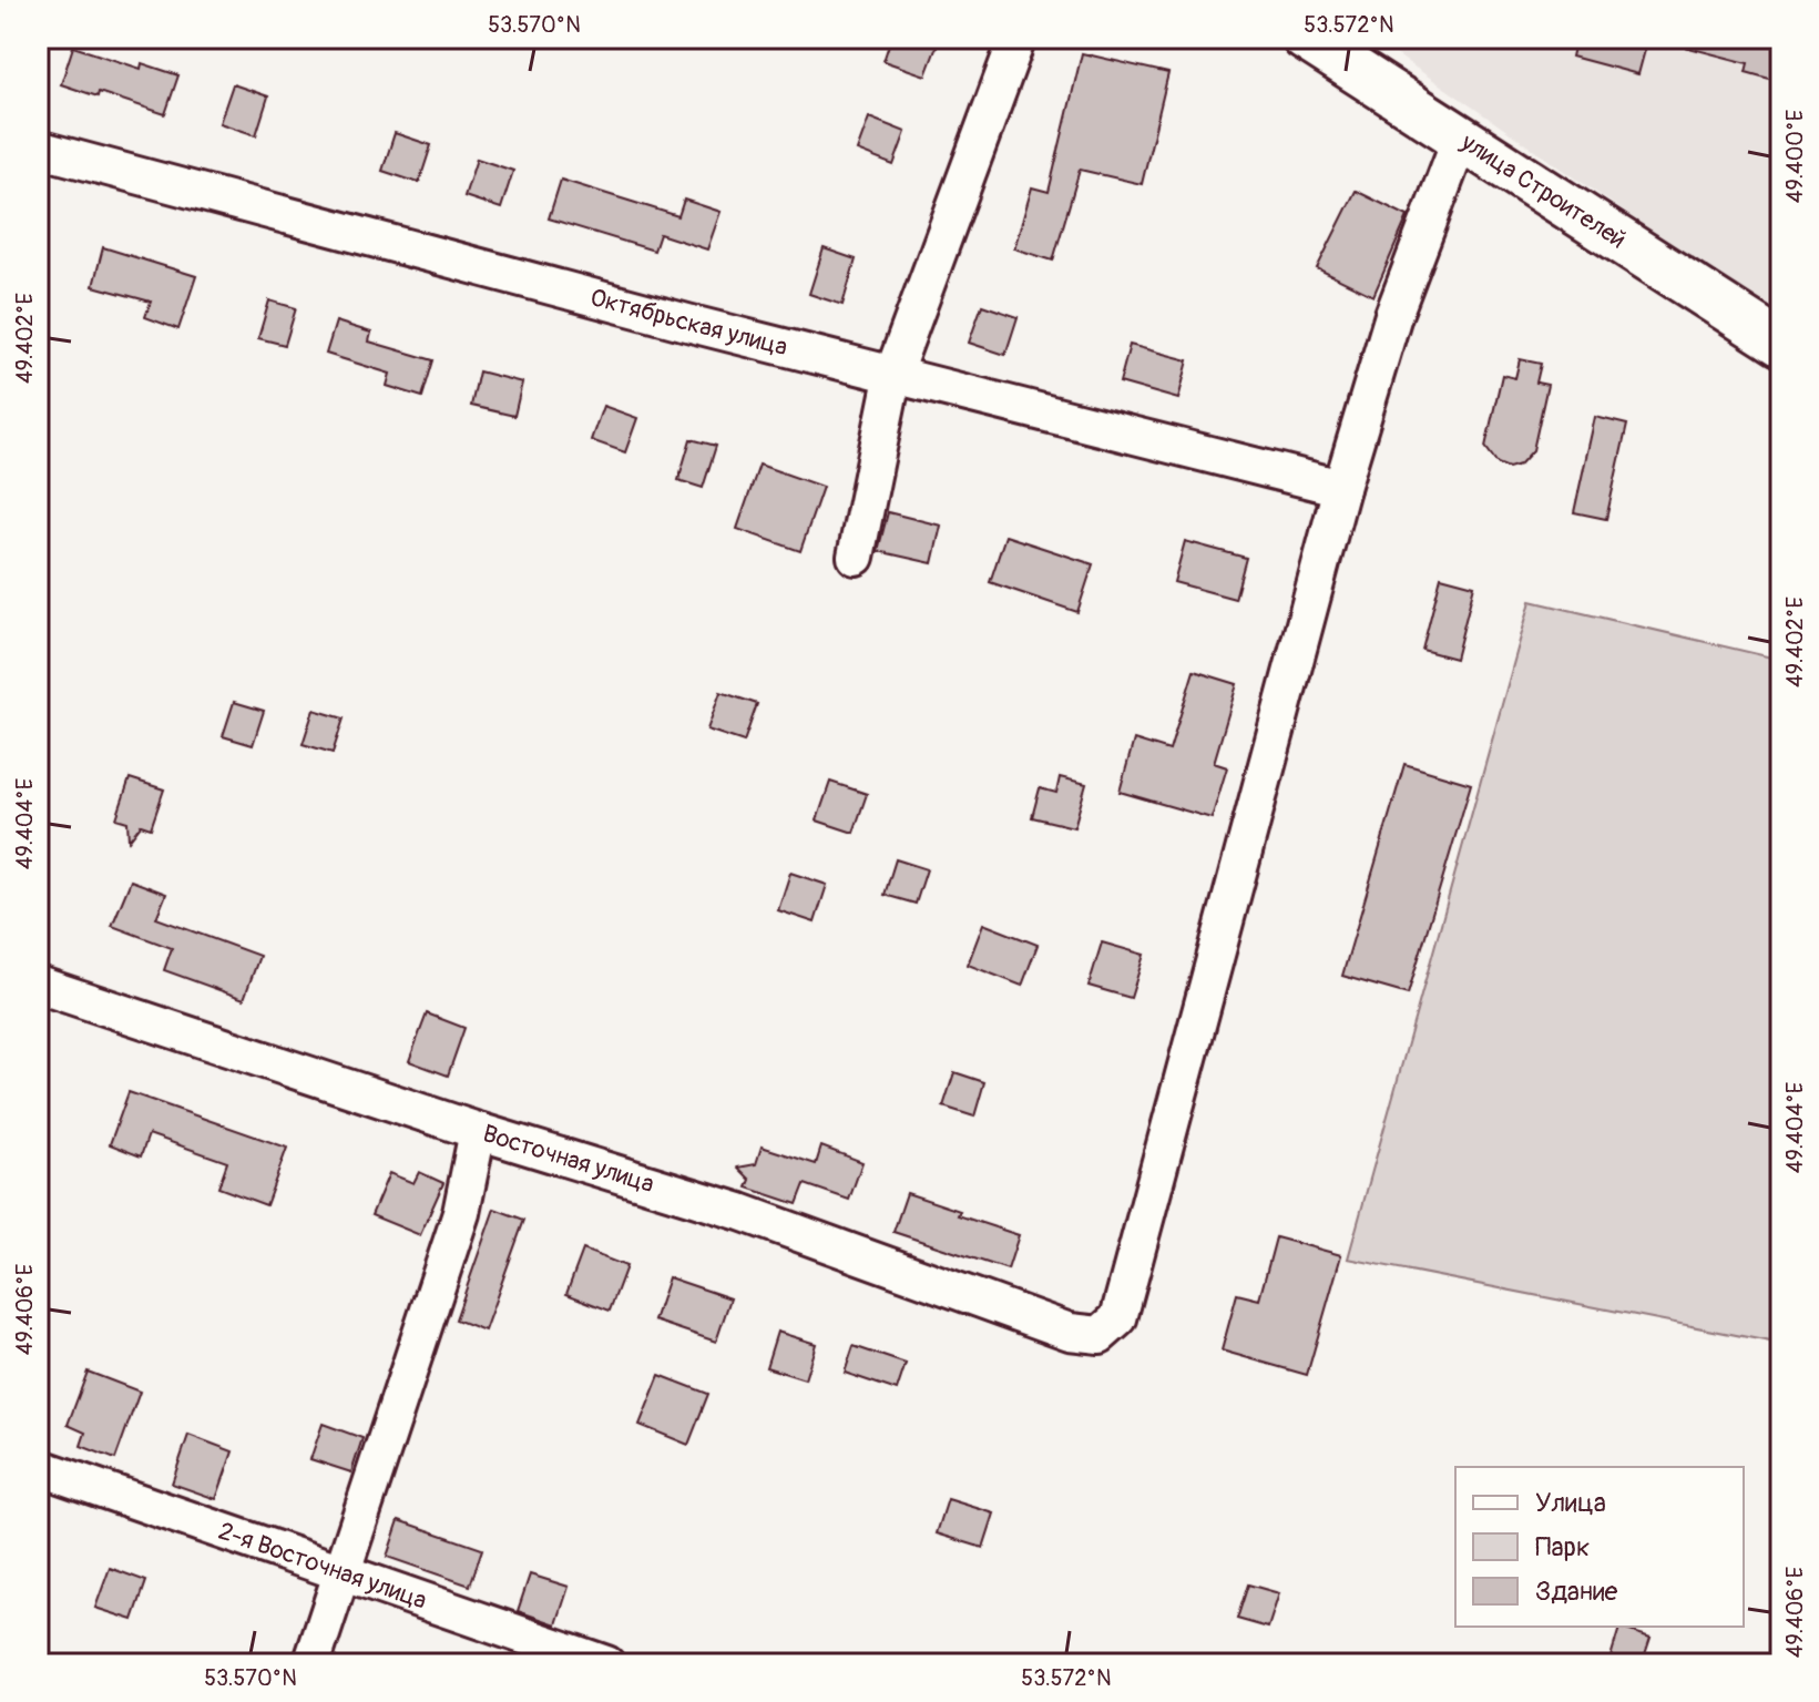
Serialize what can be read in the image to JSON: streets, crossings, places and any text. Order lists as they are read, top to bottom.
{
  "streets": {
    "main road": ["улица Строителей"],
    "street": ["Октябрьская улица", "Восточная улица", "2-я Восточная улица"]
  },
  "crossings": [
    ["Октябрьская улица", "Восточная улица"]
  ],
  "legend": ["Улица", "Парк", "Здание"],
  "coordinates": [
    "53.570°N",
    "53.572°N",
    "49.400°E",
    "49.402°E",
    "49.404°E",
    "49.406°E"
  ]
}
